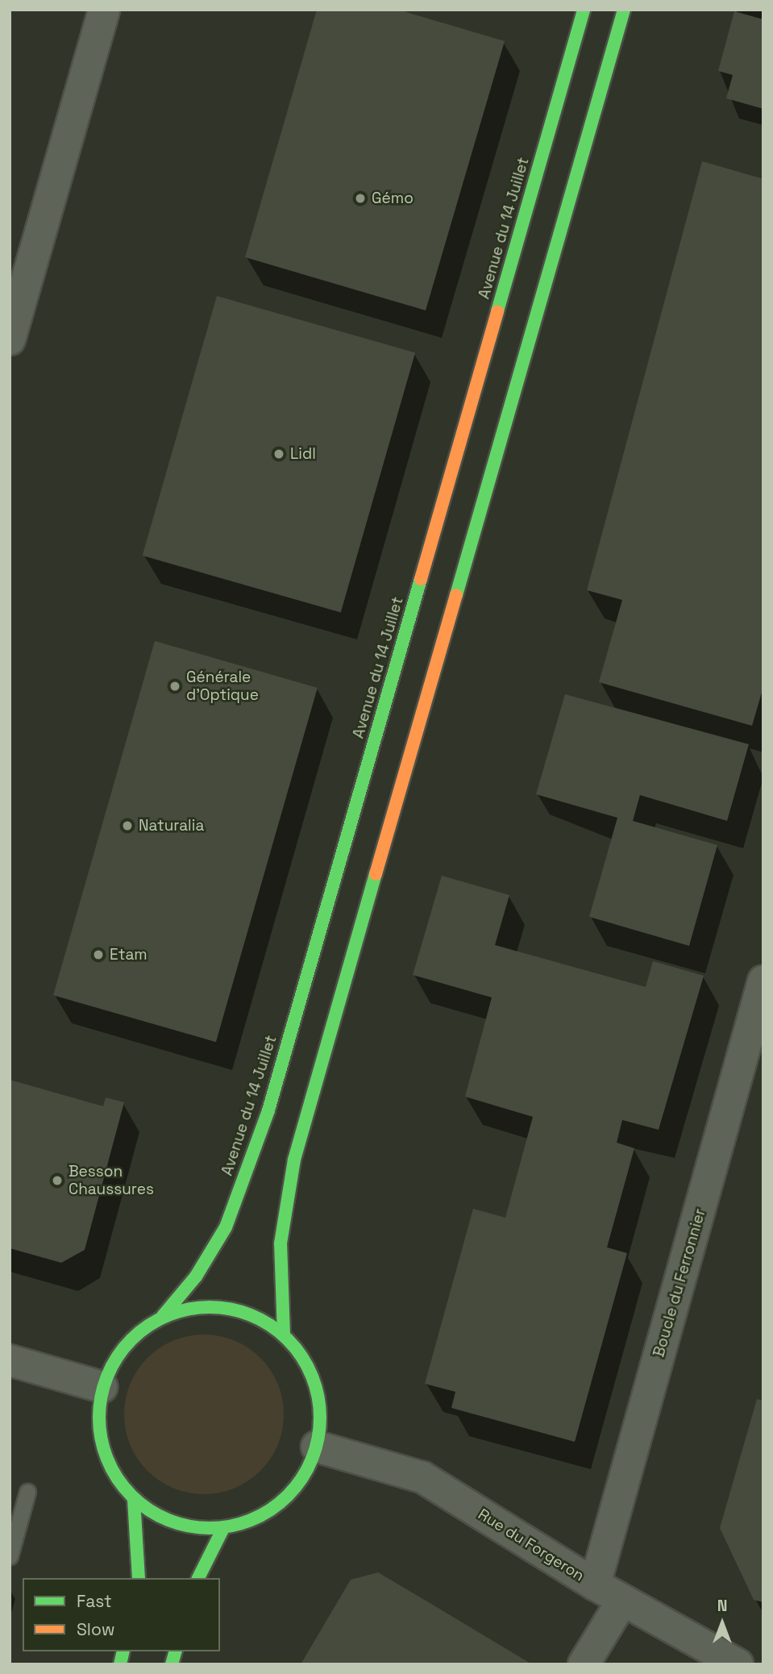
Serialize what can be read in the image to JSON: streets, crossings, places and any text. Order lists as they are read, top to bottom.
{
  "streets": {
    "main road": ["Avenue du 14 Juillet"],
    "street": ["Boucle du Ferronnier", "Rue du Forgeron"]
  },
  "crossings": [
    ["Boucle du Ferronnier", "Rue du Forgeron"]
  ],
  "places": [
    "Gémo",
    "Lidl",
    "Générale d'Optique",
    "Naturalia",
    "Etam",
    "Besson Chaussures"
  ],
  "legend": ["Fast", "Slow"],
  "north": "top"
}
